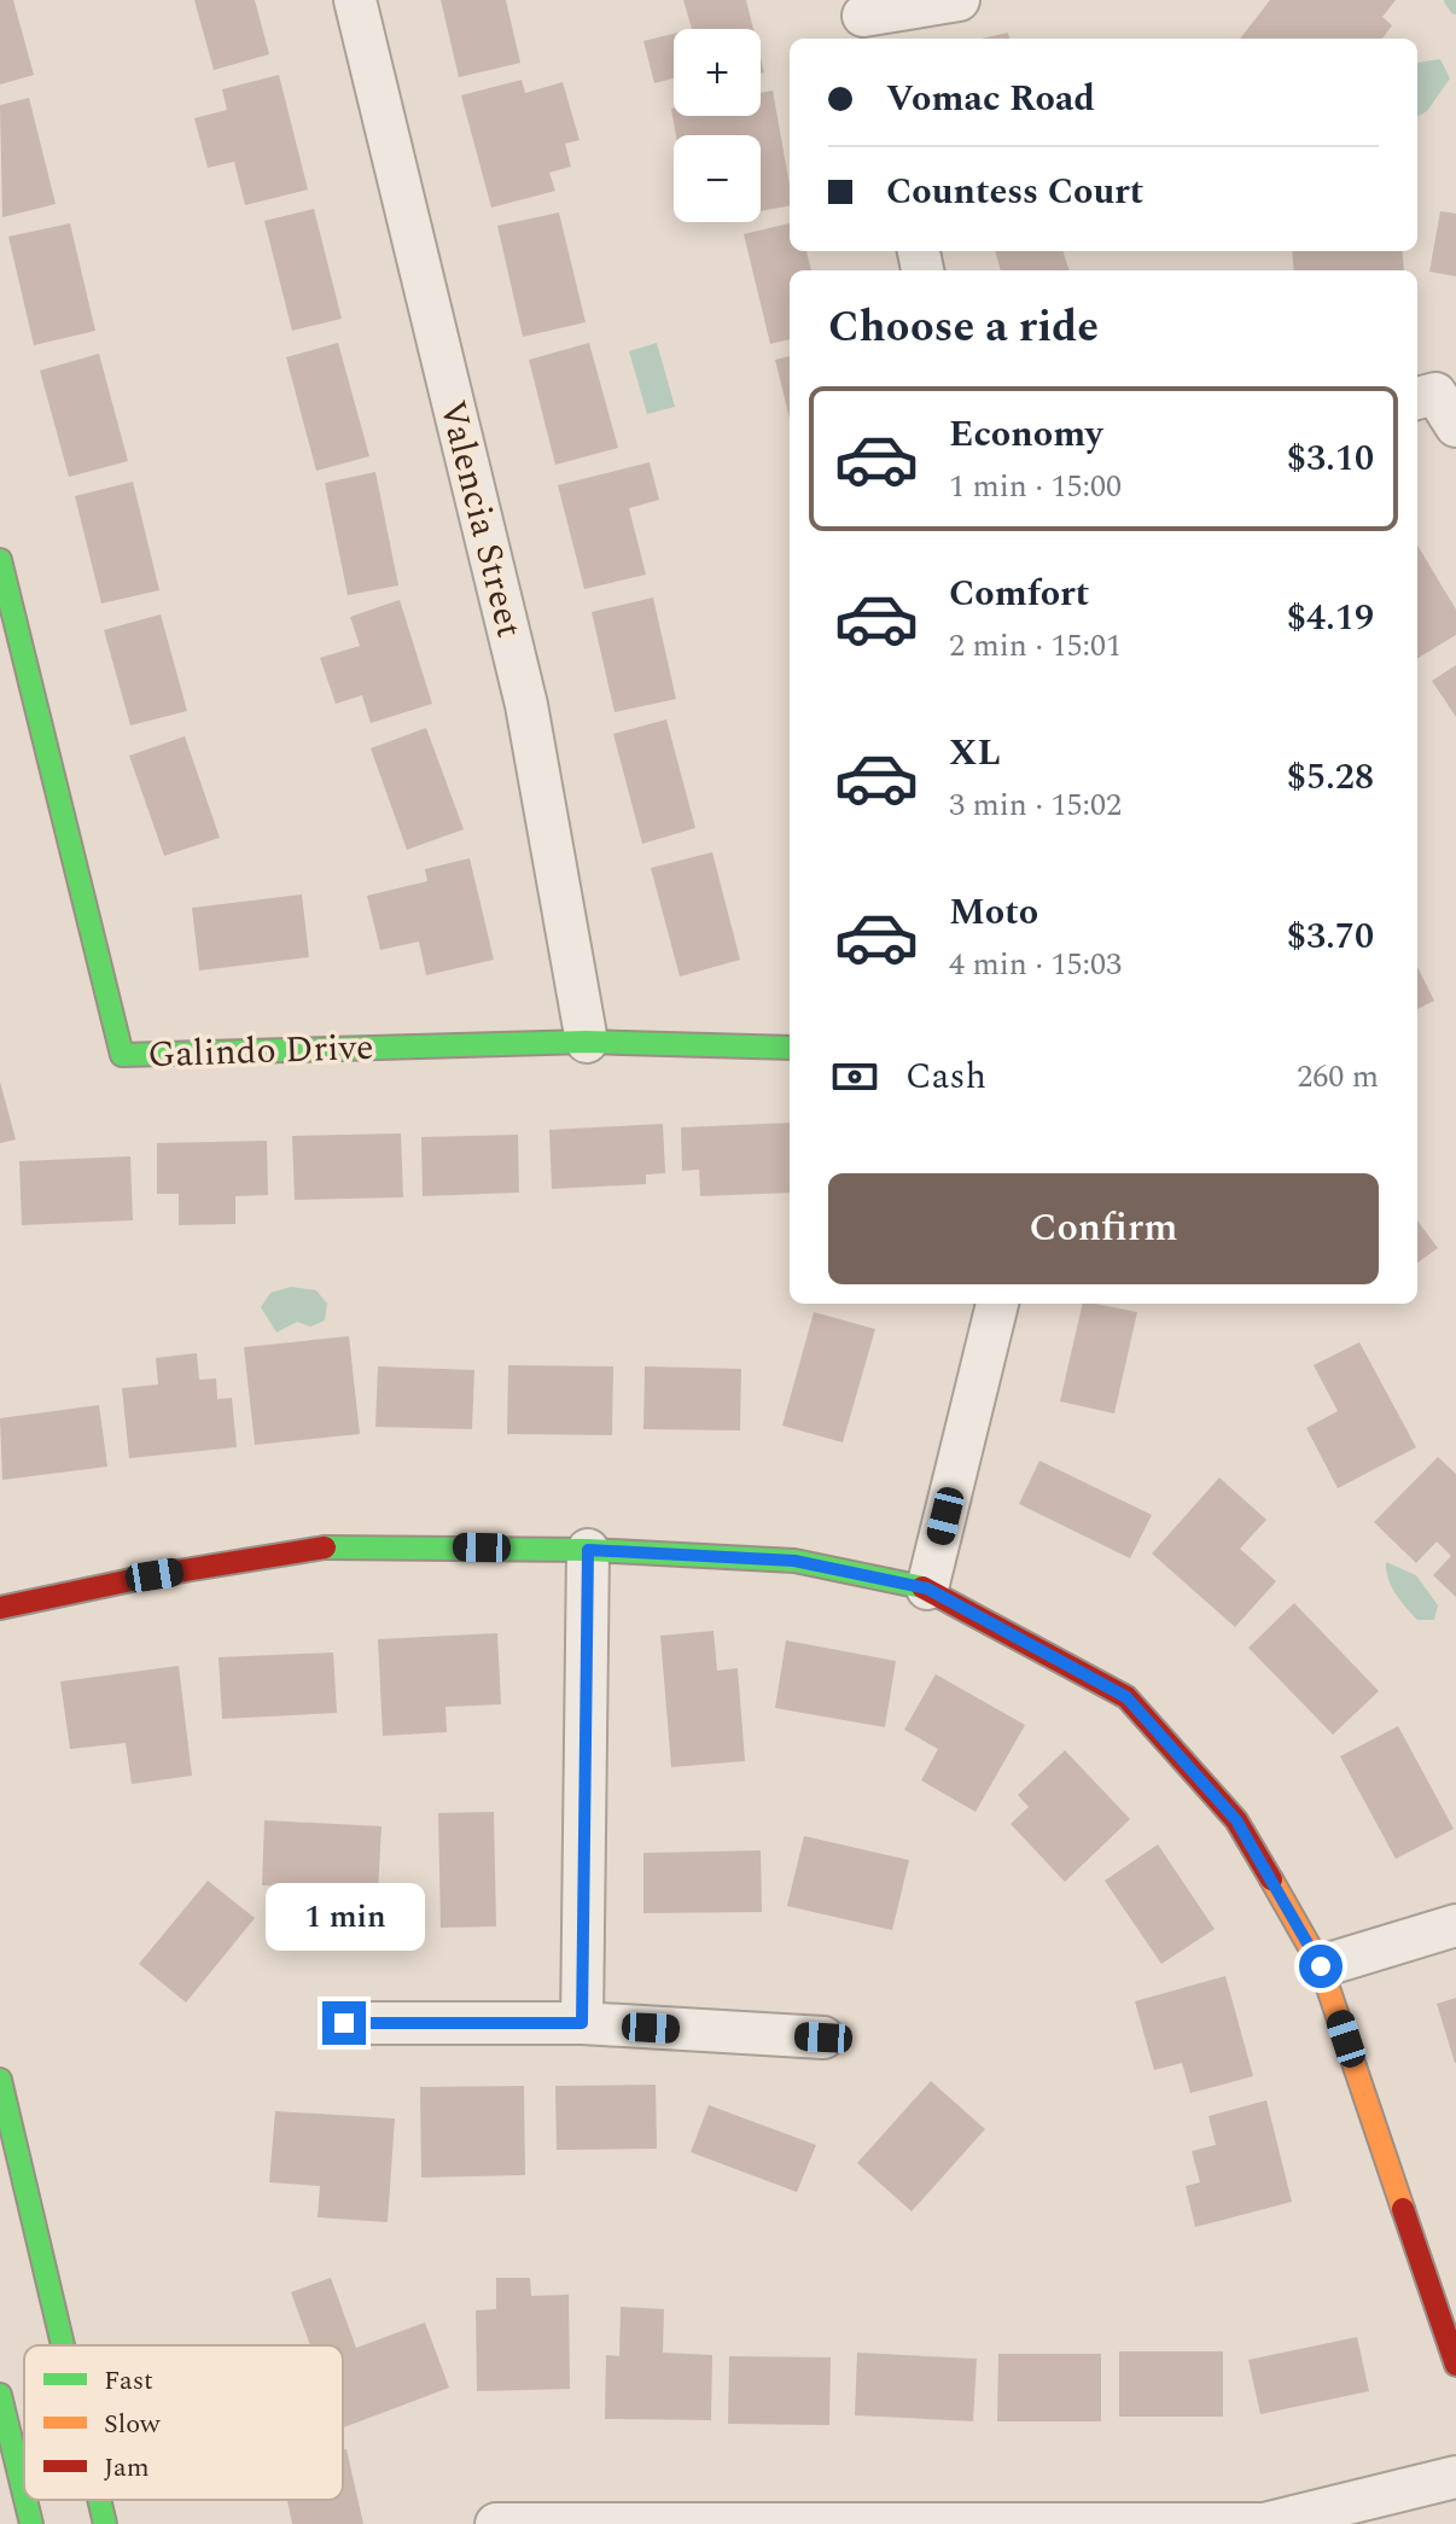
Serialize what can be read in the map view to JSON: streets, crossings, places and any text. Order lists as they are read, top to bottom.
{
  "streets": {
    "street": ["Valencia Street", "Galindo Drive"]
  },
  "crossings": [
    ["Valencia Street", "Galindo Drive"]
  ],
  "legend": ["Fast", "Slow", "Jam"],
  "page": {
    "map_buttons": ["+", "−"],
    "banner": ["Vomac Road", "Countess Court"],
    "heading": "Choose a ride",
    "list": [
      {
        "name": "Economy",
        "note": "1 min · 15:00",
        "value": "$3.10"
      },
      {
        "name": "Comfort",
        "note": "2 min · 15:01",
        "value": "$4.19"
      },
      {
        "name": "XL",
        "note": "3 min · 15:02",
        "value": "$5.28"
      },
      {
        "name": "Moto",
        "note": "4 min · 15:03",
        "value": "$3.70"
      }
    ],
    "pay": ["Cash", "260 m"],
    "buttons": "Confirm",
    "bubble": "1 min"
  }
}
